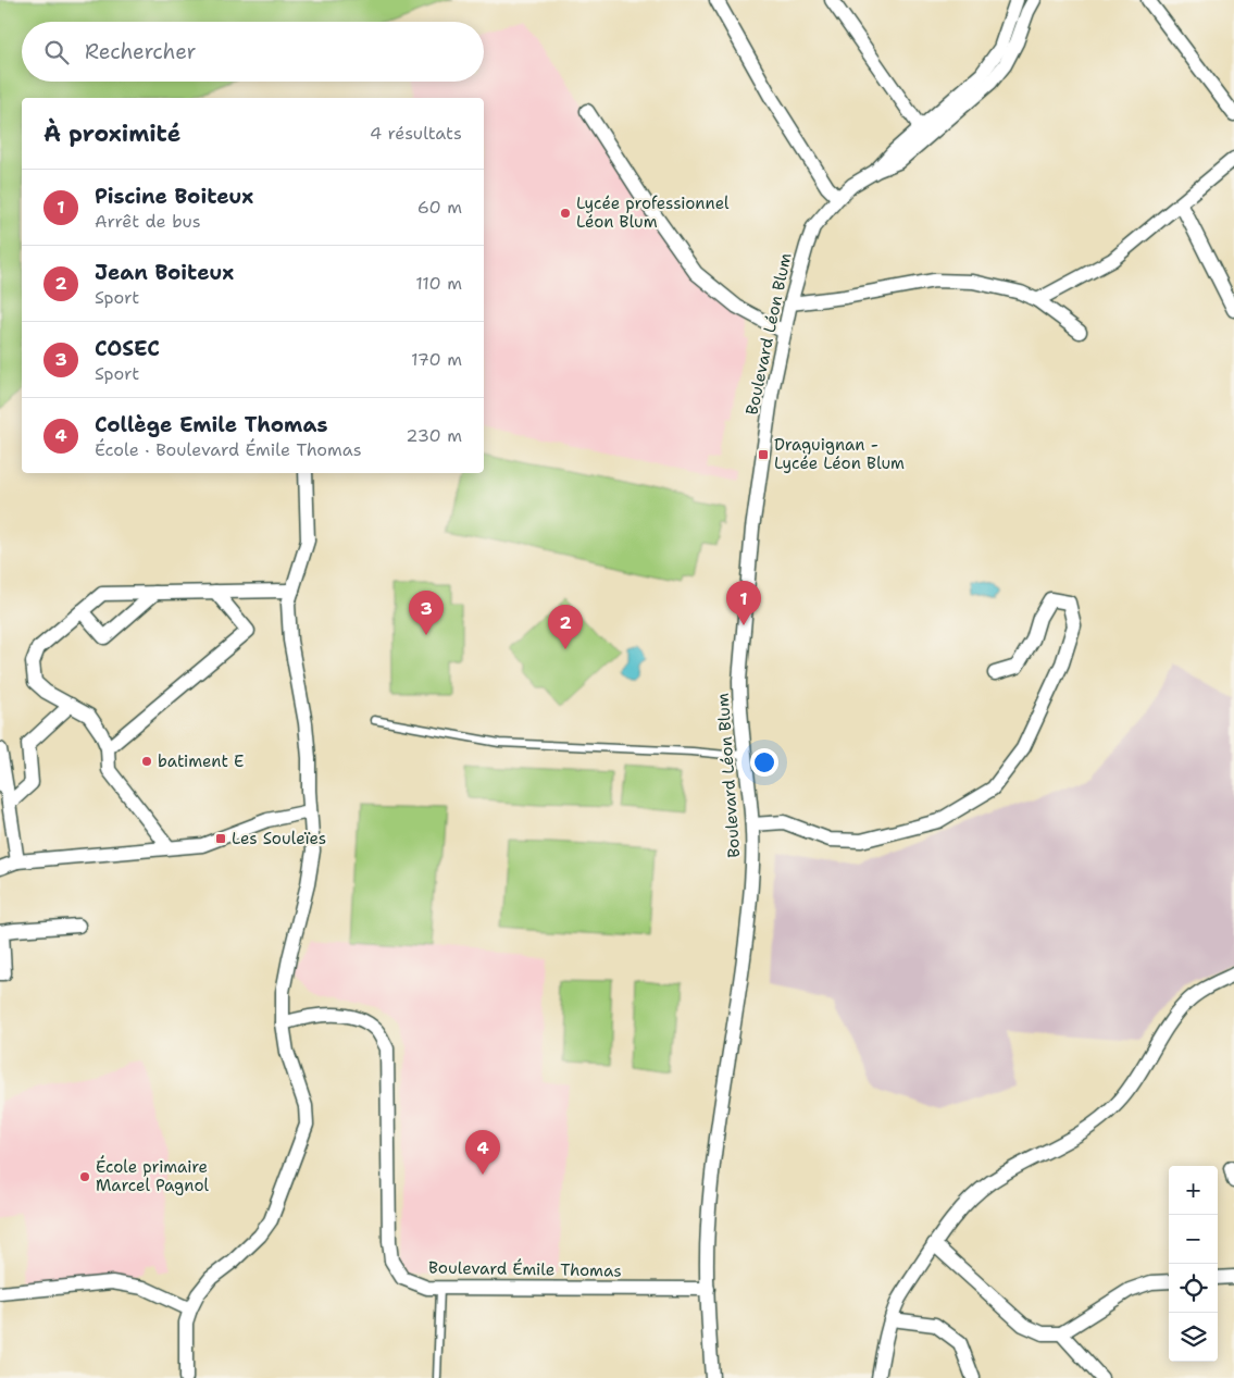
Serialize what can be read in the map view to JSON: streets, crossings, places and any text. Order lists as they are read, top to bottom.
{
  "streets": {
    "street": ["Boulevard Léon Blum", "Boulevard Émile Thomas"]
  },
  "crossings": [
    ["Boulevard Léon Blum", "Boulevard Émile Thomas"]
  ],
  "places": {
    "other": ["Lycée professionnel Léon Blum", "batiment E", "École primaire Marcel Pagnol"],
    "transit": ["Draguignan - Lycée Léon Blum", "Les Souleïes"]
  },
  "page": {
    "search": "Rechercher",
    "heading": ["À proximité", "4 résultats"],
    "list": [
      {
        "mark": "1",
        "name": "Piscine Boiteux",
        "note": "Arrêt de bus",
        "value": "60 m"
      },
      {
        "mark": "2",
        "name": "Jean Boiteux",
        "note": "Sport",
        "value": "110 m"
      },
      {
        "mark": "3",
        "name": "COSEC",
        "note": "Sport",
        "value": "170 m"
      },
      {
        "mark": "4",
        "name": "Collège Emile Thomas",
        "note": "École · Boulevard Émile Thomas",
        "value": "230 m"
      }
    ],
    "pins": [
      "1",
      "3",
      "2",
      "4"
    ],
    "map_buttons": ["+", "−"]
  }
}
